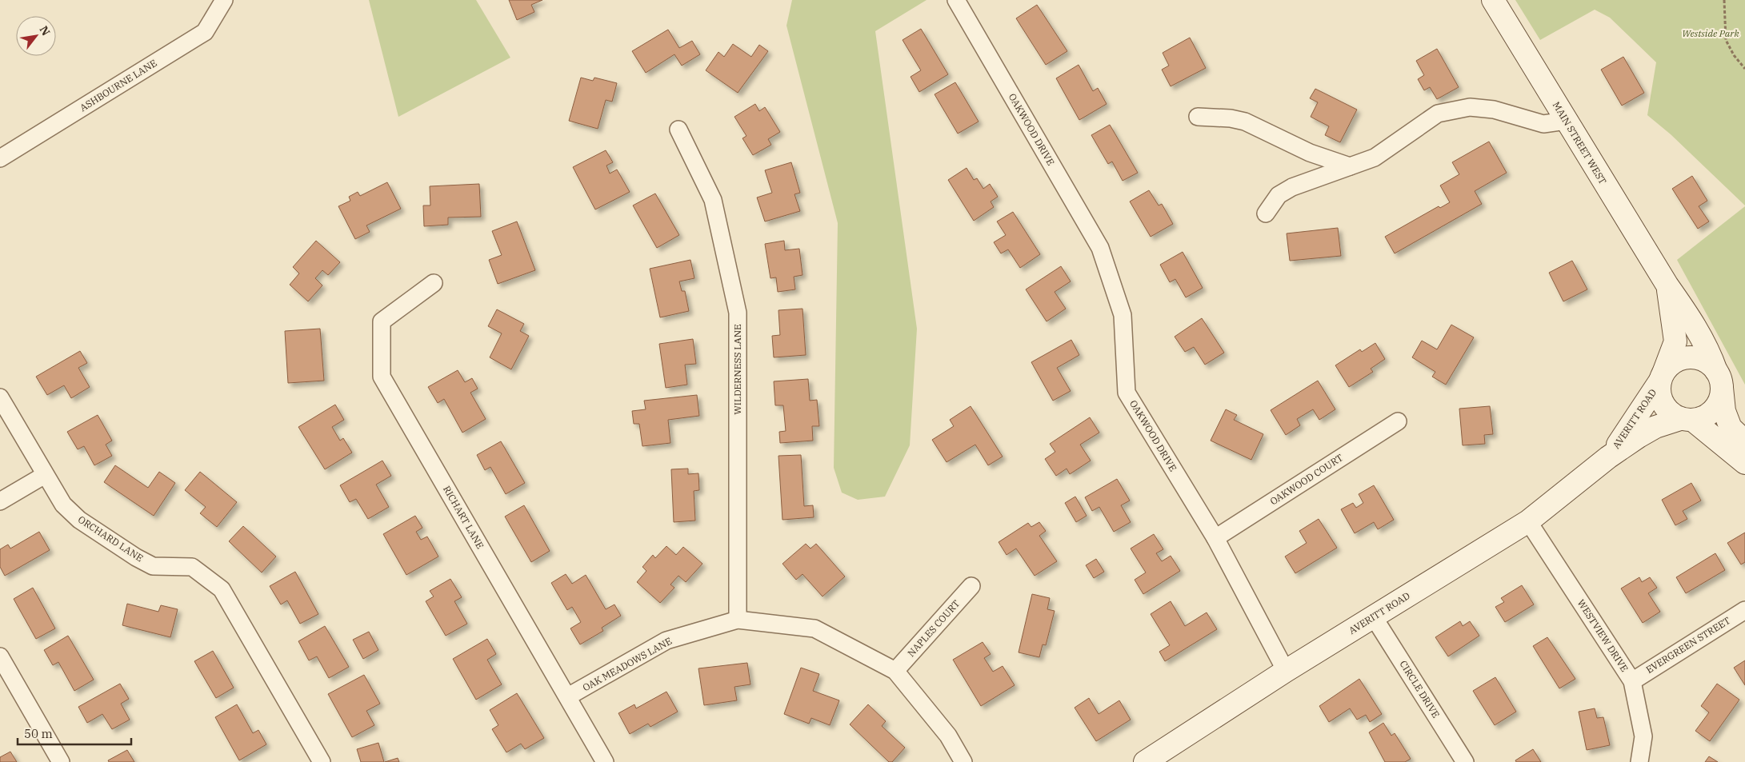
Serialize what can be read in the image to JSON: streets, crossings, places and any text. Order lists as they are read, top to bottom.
{
  "streets": {
    "main road": ["MAIN STREET WEST", "AVERITT ROAD"],
    "street": [
      "ASHBOURNE LANE",
      "OAKWOOD DRIVE",
      "WILDERNESS LANE",
      "OAKWOOD COURT",
      "RICHART LANE",
      "ORCHARD LANE",
      "NAPLES COURT",
      "WESTVIEW DRIVE",
      "EVERGREEN STREET",
      "OAK MEADOWS LANE",
      "CIRCLE DRIVE"
    ]
  },
  "crossings": [
    ["OAKWOOD DRIVE", "AVERITT ROAD"],
    ["OAKWOOD DRIVE", "OAKWOOD COURT"],
    ["MAIN STREET WEST", "AVERITT ROAD"],
    ["WILDERNESS LANE", "OAK MEADOWS LANE"],
    ["AVERITT ROAD", "WESTVIEW DRIVE"],
    ["AVERITT ROAD", "CIRCLE DRIVE"],
    ["RICHART LANE", "OAK MEADOWS LANE"],
    ["NAPLES COURT", "OAK MEADOWS LANE"],
    ["WESTVIEW DRIVE", "EVERGREEN STREET"]
  ],
  "parks": ["Westside Park"],
  "scale_bar": "50 m",
  "north": "top right"
}
